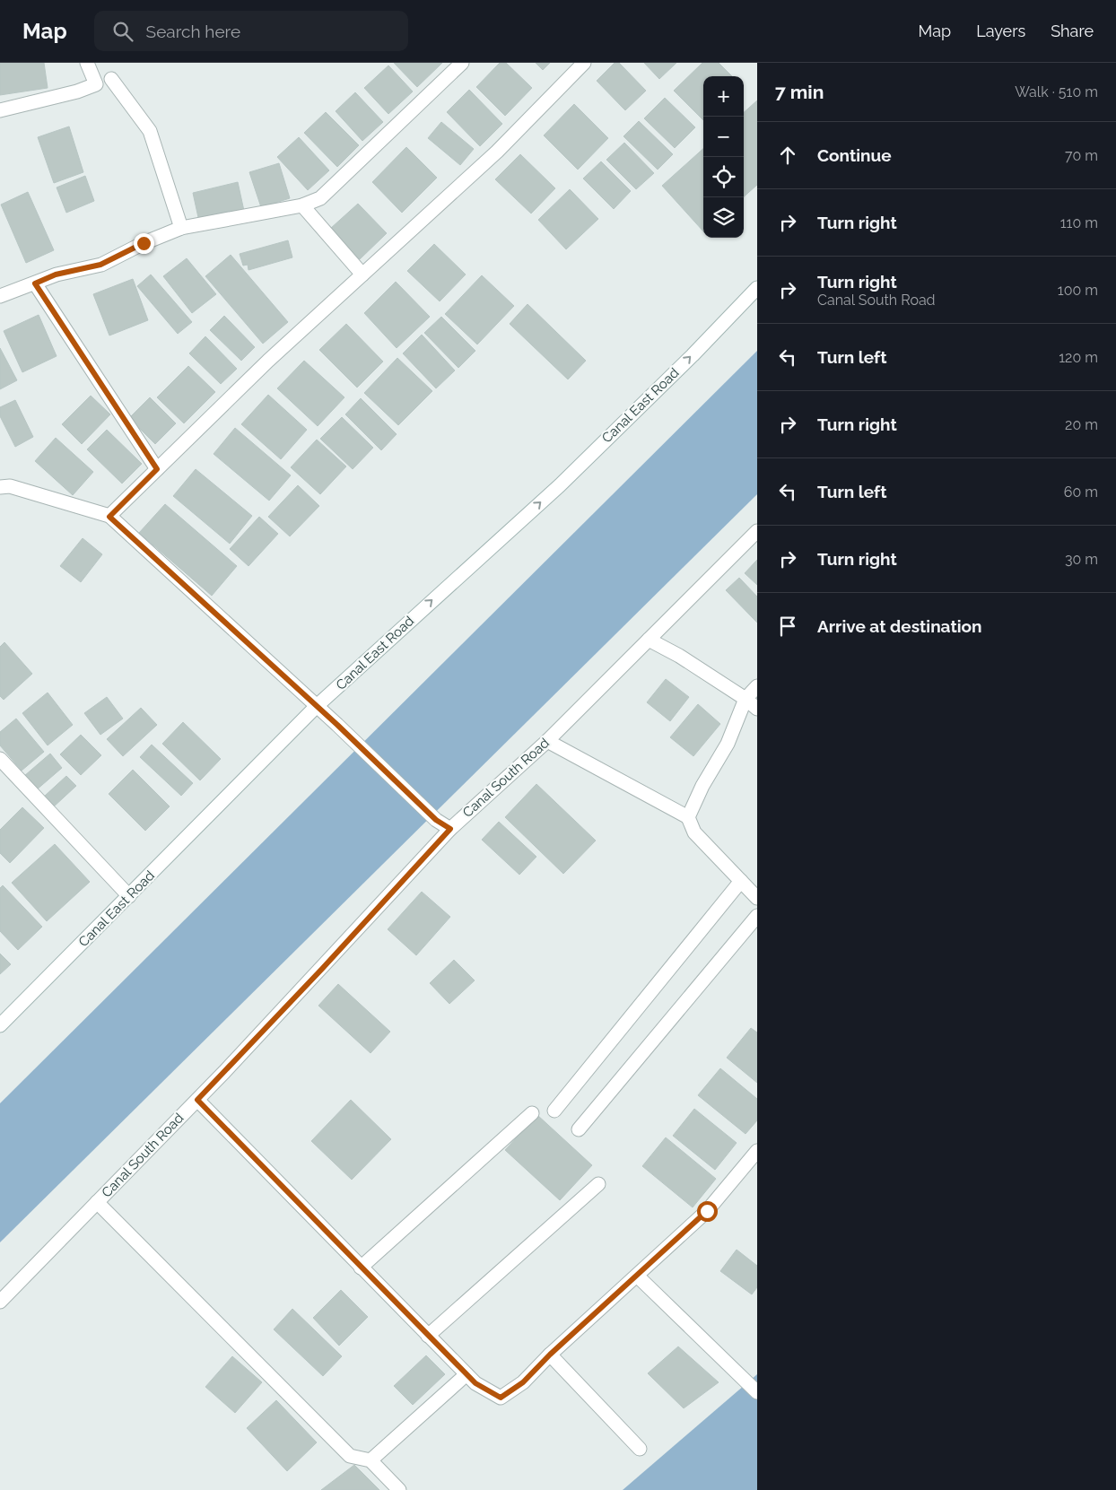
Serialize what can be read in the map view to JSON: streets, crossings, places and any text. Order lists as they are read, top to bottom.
{
  "streets": {
    "street": ["Canal East Road", "Canal South Road"]
  },
  "one_way": ["Canal East Road"],
  "page": {
    "header": "Map",
    "search": "Search here",
    "nav": ["Map", "Layers", "Share"],
    "heading": ["7 min", "Walk · 510 m"],
    "map_buttons": ["+", "−"],
    "list": [
      ["Continue", "70 m"],
      ["Turn right", "110 m"],
      ["Turn right", "Canal South Road", "100 m"],
      ["Turn left", "120 m"],
      ["Turn right", "20 m"],
      ["Turn left", "60 m"],
      ["Turn right", "30 m"],
      "Arrive at destination"
    ]
  }
}
